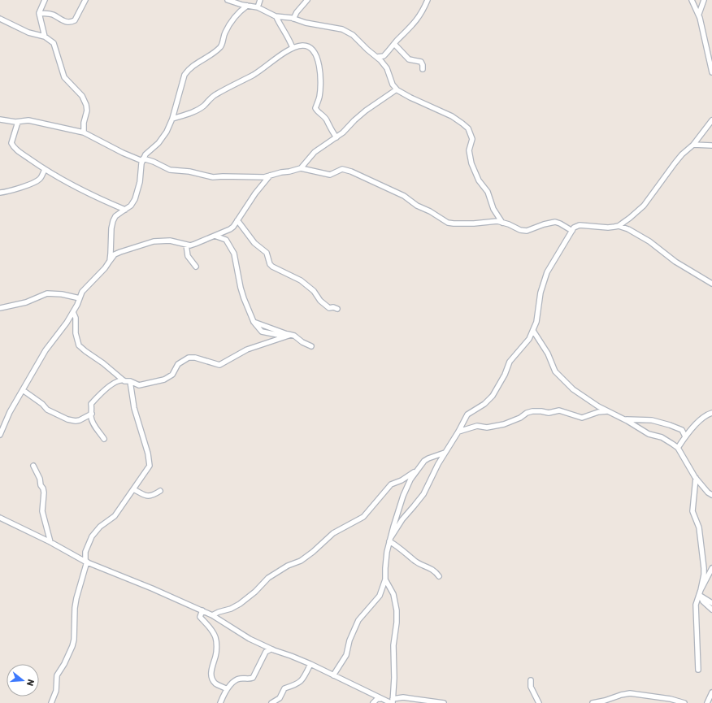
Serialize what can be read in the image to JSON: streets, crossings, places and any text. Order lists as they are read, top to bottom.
{
  "north": "right"
}
